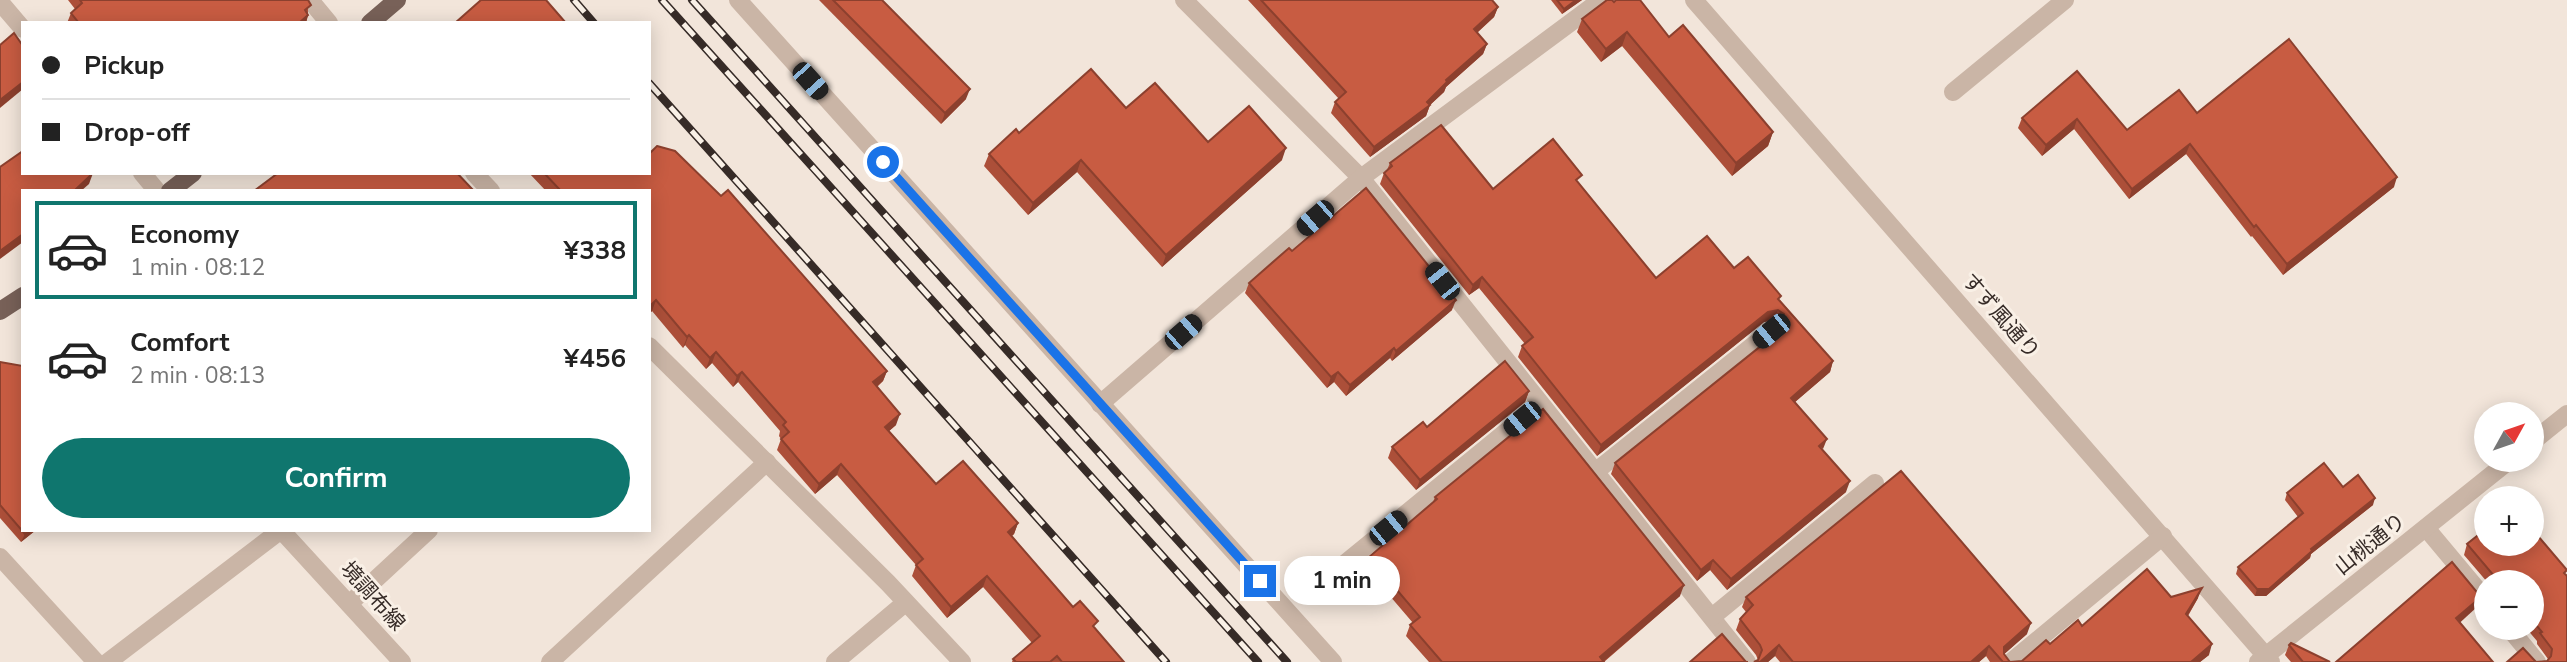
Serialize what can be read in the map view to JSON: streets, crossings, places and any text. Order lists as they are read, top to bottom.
{
  "streets": {
    "street": ["すず風通り", "山桃通り", "境調布線"]
  },
  "crossings": [
    ["すず風通り", "山桃通り"]
  ],
  "north": "top right",
  "page": {
    "banner": ["Pickup", "Drop-off"],
    "list": [
      {
        "name": "Economy",
        "note": "1 min · 08:12",
        "value": "¥338"
      },
      {
        "name": "Comfort",
        "note": "2 min · 08:13",
        "value": "¥456"
      }
    ],
    "map_buttons": ["+", "−"],
    "buttons": "Confirm",
    "bubble": "1 min"
  }
}
